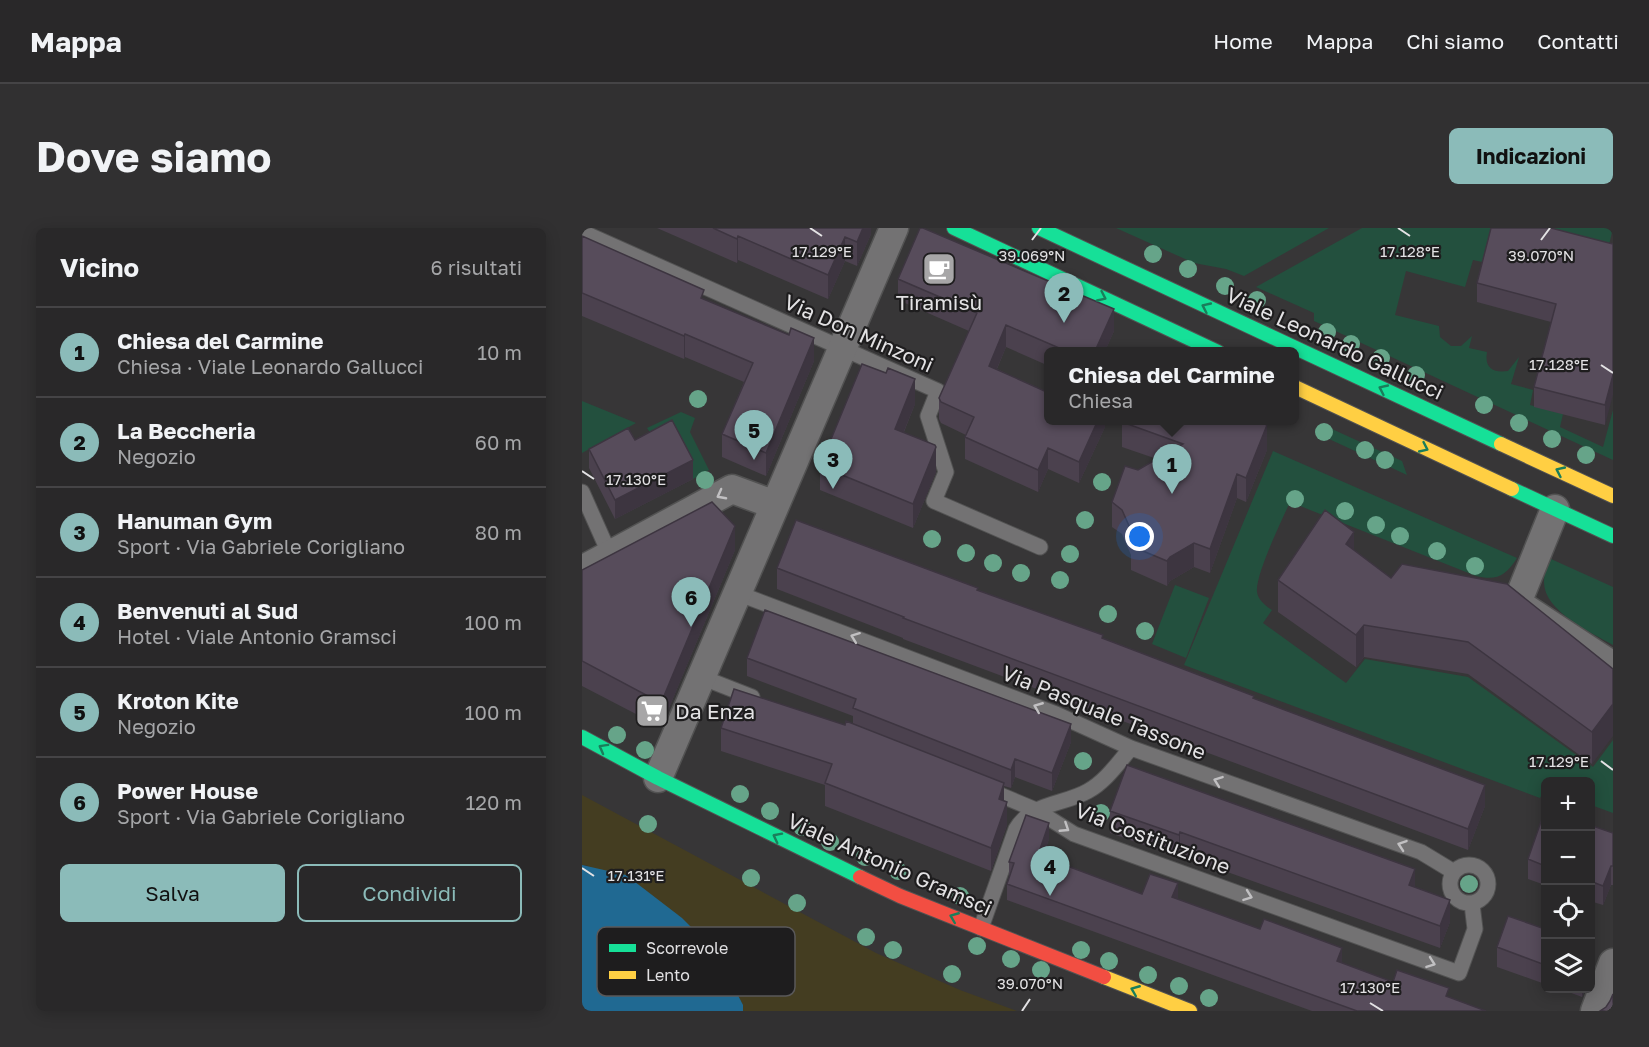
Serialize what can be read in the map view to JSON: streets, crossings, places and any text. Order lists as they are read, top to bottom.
{
  "streets": {
    "street": ["Viale Leonardo Gallucci", "Viale Antonio Gramsci"],
    "lane": ["Via Don Minzoni", "Via Pasquale Tassone", "Via Costituzione"]
  },
  "crossings": [
    ["Via Pasquale Tassone", "Via Costituzione"]
  ],
  "one_way": ["Via Pasquale Tassone", "Via Costituzione", "Viale Antonio Gramsci"],
  "places": {
    "cafe": ["Tiramisù"],
    "supermarket": ["Da Enza"]
  },
  "legend": ["Scorrevole", "Lento"],
  "page": {
    "header": "Mappa",
    "nav": [
      "Home",
      "Mappa",
      "Chi siamo",
      "Contatti"
    ],
    "buttons": [
      "Indicazioni",
      ["Salva", "Condividi"]
    ],
    "title": "Dove siamo",
    "heading": ["Vicino", "6 risultati"],
    "pins": [
      "2",
      "5",
      "3",
      "1",
      "6",
      "4"
    ],
    "list": [
      {
        "mark": "1",
        "name": "Chiesa del Carmine",
        "note": "Chiesa · Viale Leonardo Gallucci",
        "value": "10 m"
      },
      {
        "mark": "2",
        "name": "La Beccheria",
        "note": "Negozio",
        "value": "60 m"
      },
      {
        "mark": "3",
        "name": "Hanuman Gym",
        "note": "Sport · Via Gabriele Corigliano",
        "value": "80 m"
      },
      {
        "mark": "4",
        "name": "Benvenuti al Sud",
        "note": "Hotel · Viale Antonio Gramsci",
        "value": "100 m"
      },
      {
        "mark": "5",
        "name": "Kroton Kite",
        "note": "Negozio",
        "value": "100 m"
      },
      {
        "mark": "6",
        "name": "Power House",
        "note": "Sport · Via Gabriele Corigliano",
        "value": "120 m"
      }
    ],
    "popup": ["Chiesa del Carmine", "Chiesa"],
    "map_buttons": ["+", "−"]
  },
  "coordinates": [
    "17.128°E",
    "17.129°E",
    "39.069°N",
    "39.070°N",
    "17.130°E",
    "17.131°E"
  ]
}
